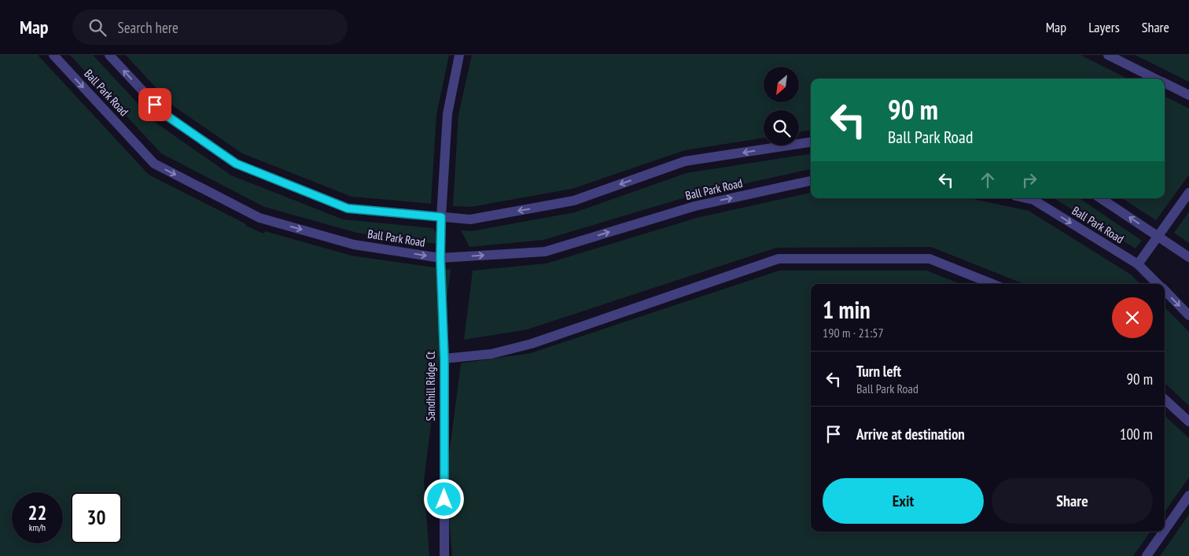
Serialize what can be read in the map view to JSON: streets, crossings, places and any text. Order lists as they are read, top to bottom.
{
  "streets": {
    "street": ["Ball Park Road", "Sandhill Ridge Ct"]
  },
  "crossings": [
    ["Ball Park Road", "Sandhill Ridge Ct"]
  ],
  "north": "bottom left",
  "page": {
    "header": "Map",
    "search": "Search here",
    "nav": ["Map", "Layers", "Share"],
    "turn": ["90 m", "Ball Park Road"],
    "heading": ["1 min", "190 m · 21:57"],
    "list": [
      {
        "name": "Turn left",
        "note": "Ball Park Road",
        "value": "90 m"
      },
      {
        "name": "Arrive at destination",
        "value": "100 m"
      }
    ],
    "buttons": ["Exit", "Share"],
    "speed": "22 km/h",
    "limit": "30"
  }
}
